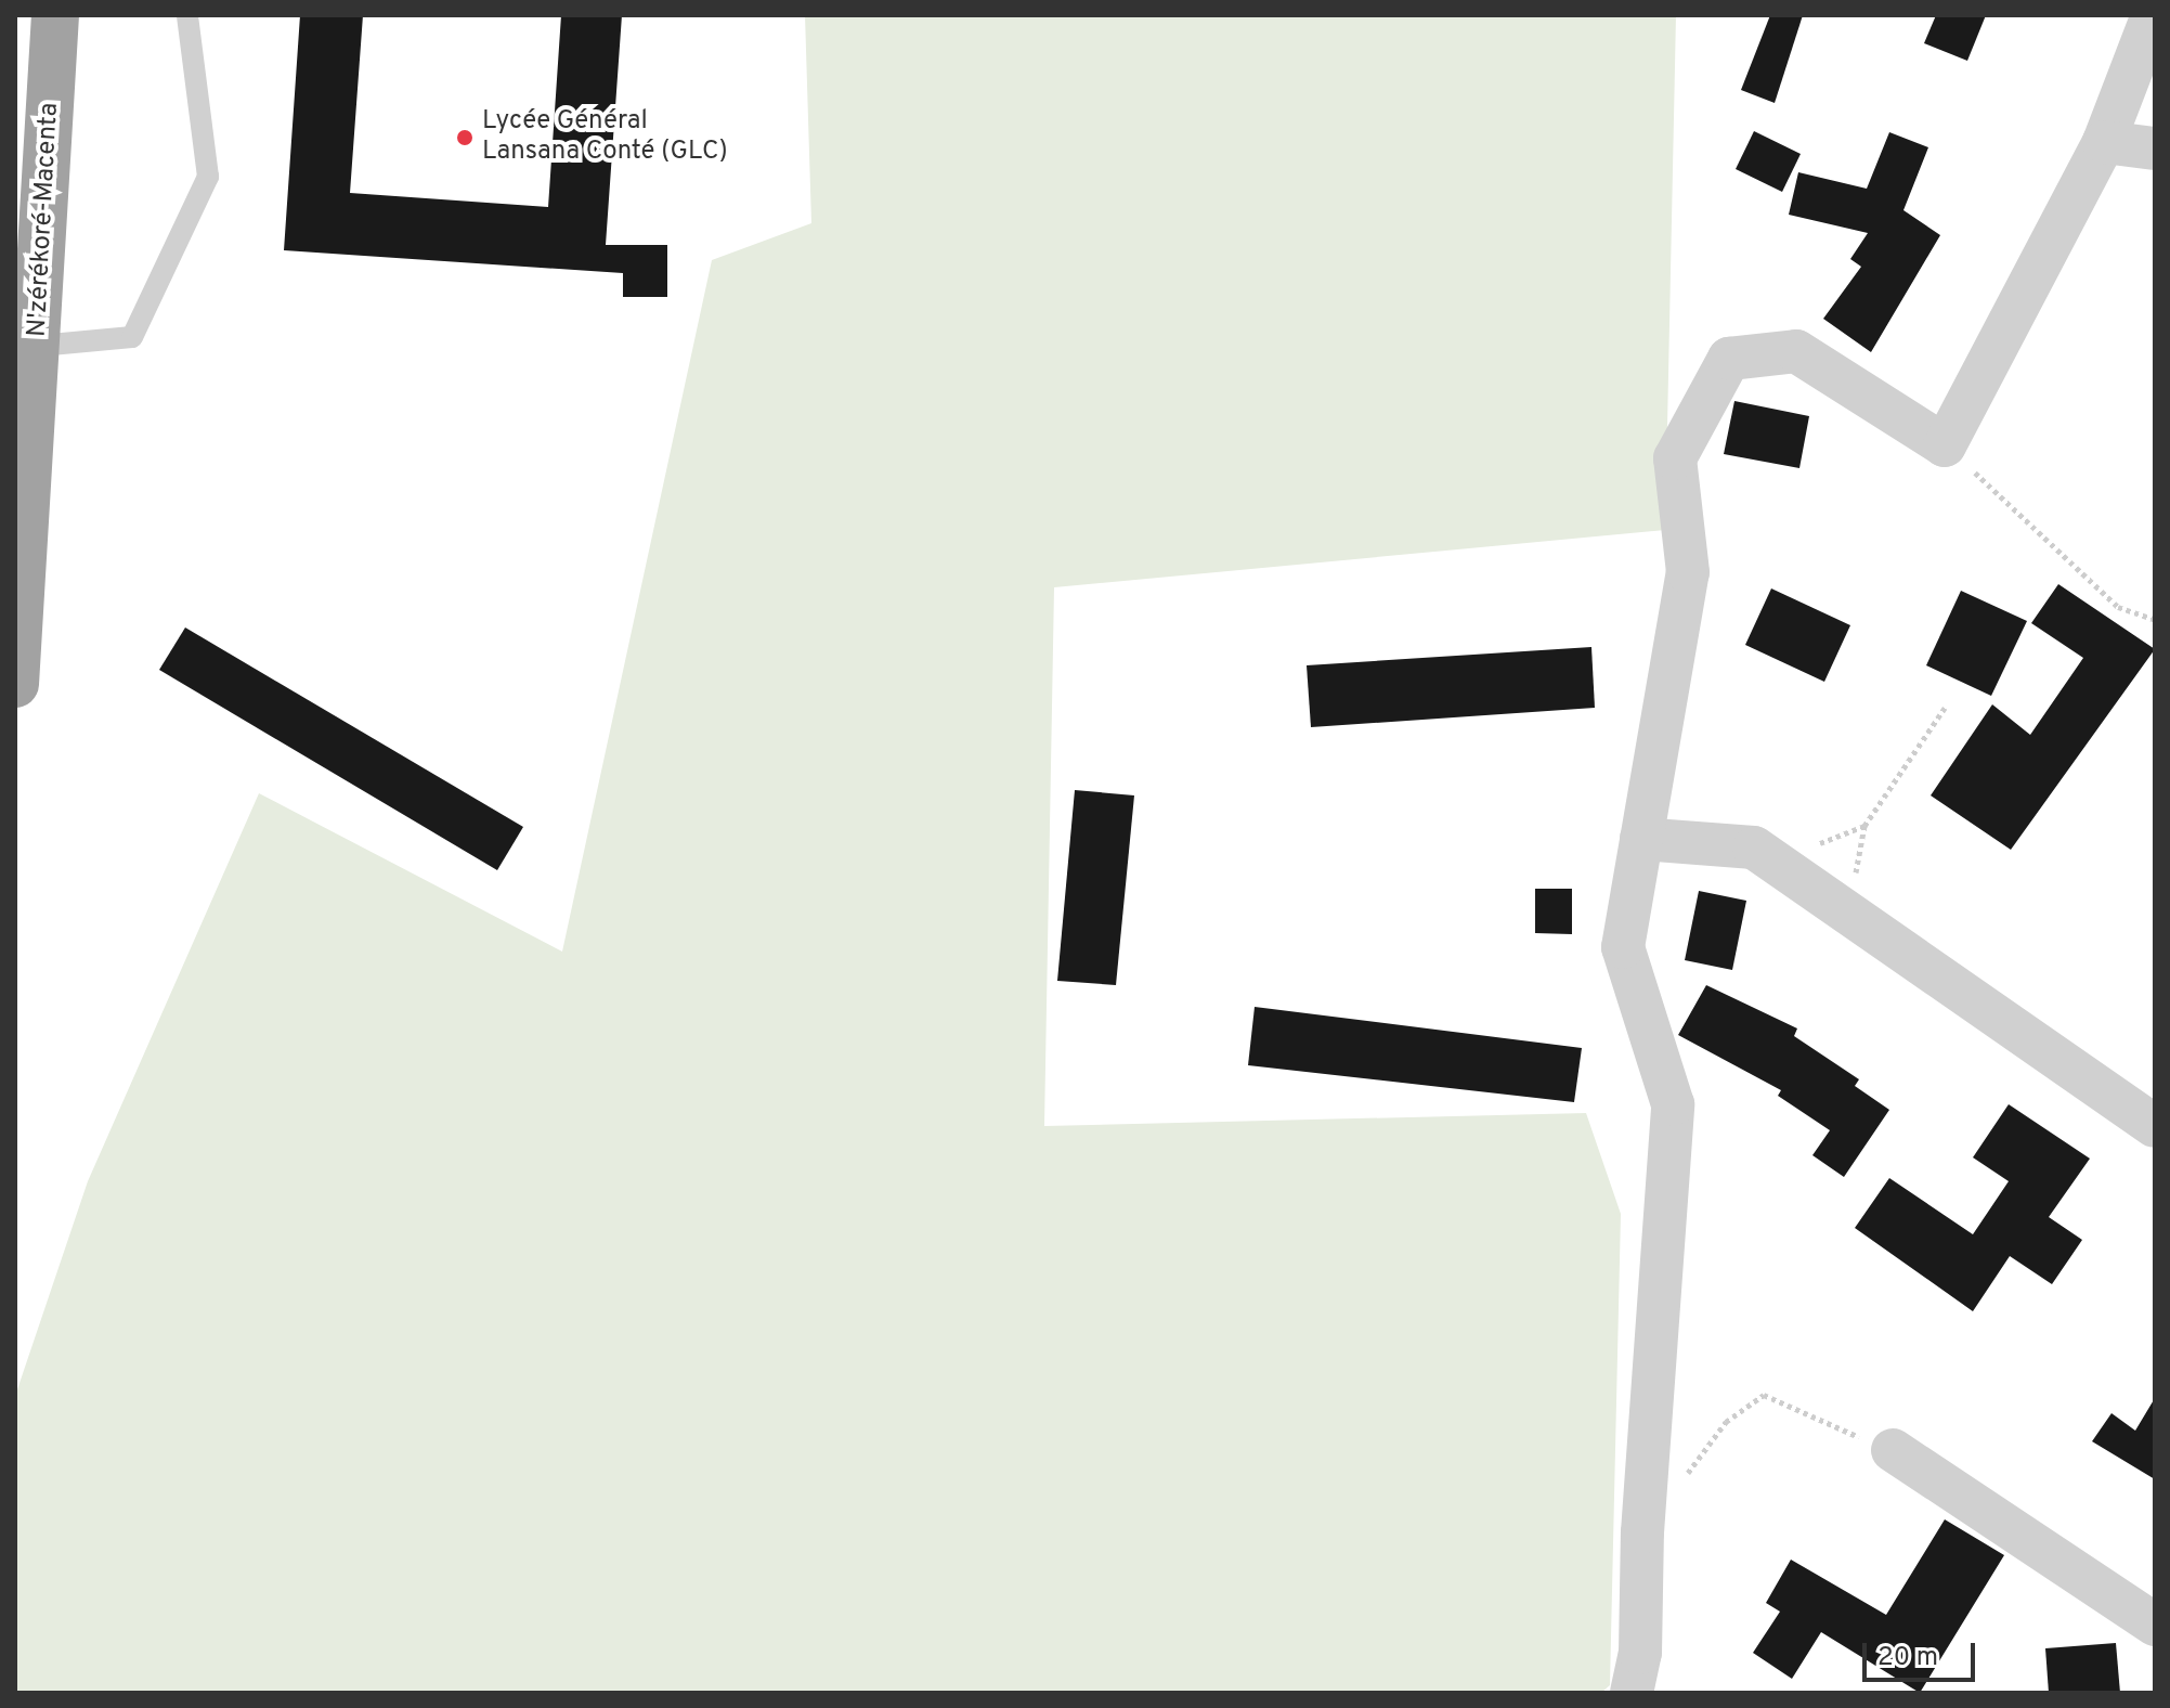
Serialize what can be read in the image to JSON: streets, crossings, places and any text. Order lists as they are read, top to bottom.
{
  "streets": {
    "highway": ["N'zérékoré-Macenta"]
  },
  "places": ["Lycée Général Lansana Conté (GLC)"],
  "scale_bar": "20 m"
}
